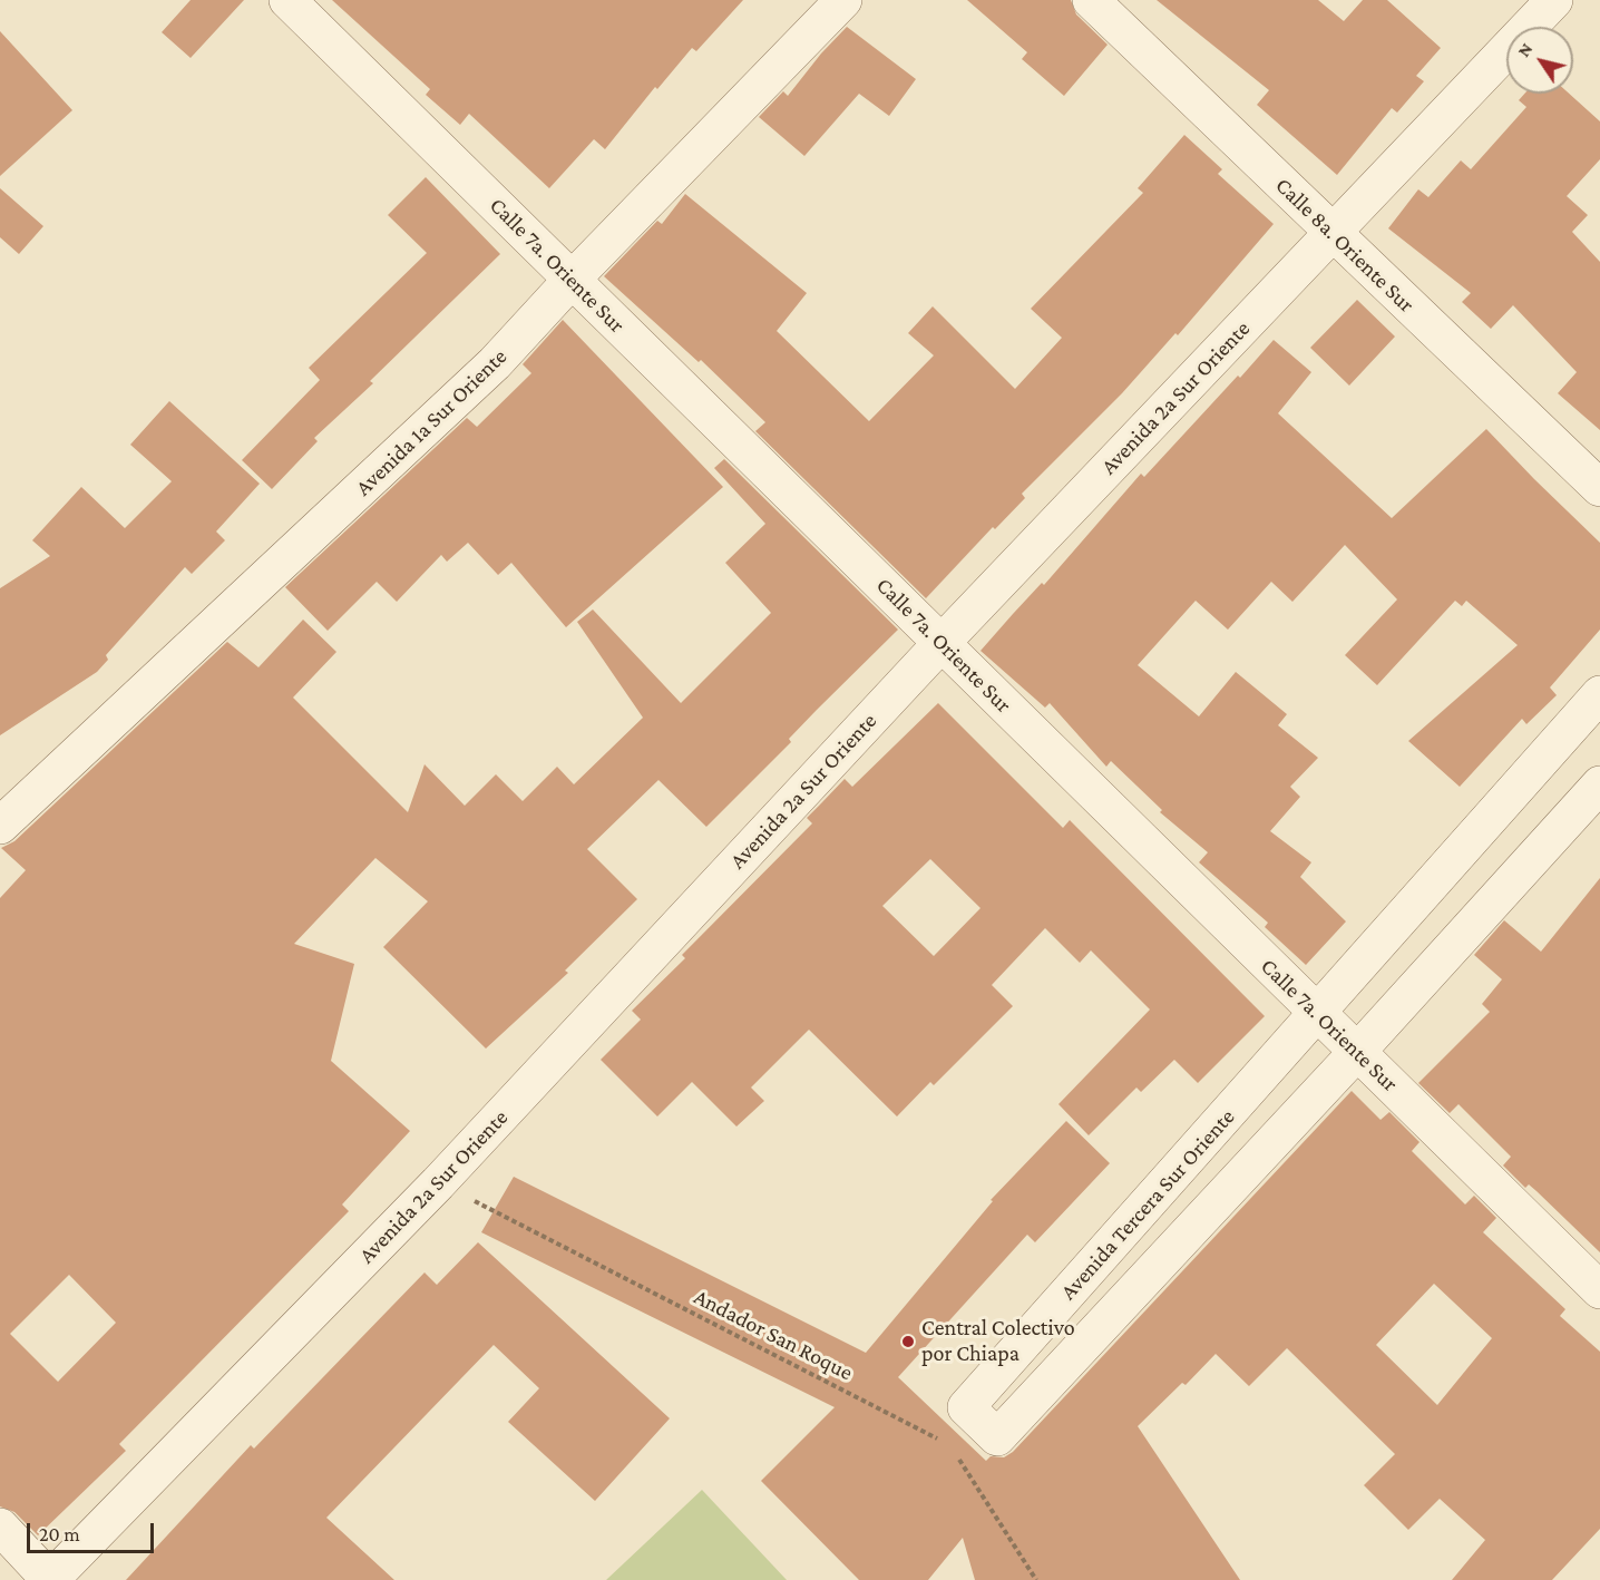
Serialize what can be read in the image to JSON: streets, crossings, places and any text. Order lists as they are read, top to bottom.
{
  "streets": {
    "street": [
      "Calle 8a. Oriente Sur",
      "Calle 7a. Oriente Sur",
      "Avenida 2a Sur Oriente",
      "Avenida 1a Sur Oriente",
      "Avenida Tercera Sur Oriente"
    ],
    "path": ["Andador San Roque"]
  },
  "crossings": [
    ["Calle 8a. Oriente Sur", "Avenida 2a Sur Oriente"],
    ["Calle 7a. Oriente Sur", "Avenida 2a Sur Oriente"],
    ["Calle 7a. Oriente Sur", "Avenida 1a Sur Oriente"],
    ["Calle 7a. Oriente Sur", "Avenida Tercera Sur Oriente"],
    ["Avenida 2a Sur Oriente", "Andador San Roque"]
  ],
  "places": ["Central Colectivo por Chiapa"],
  "scale_bar": "20 m",
  "north": "top left"
}
